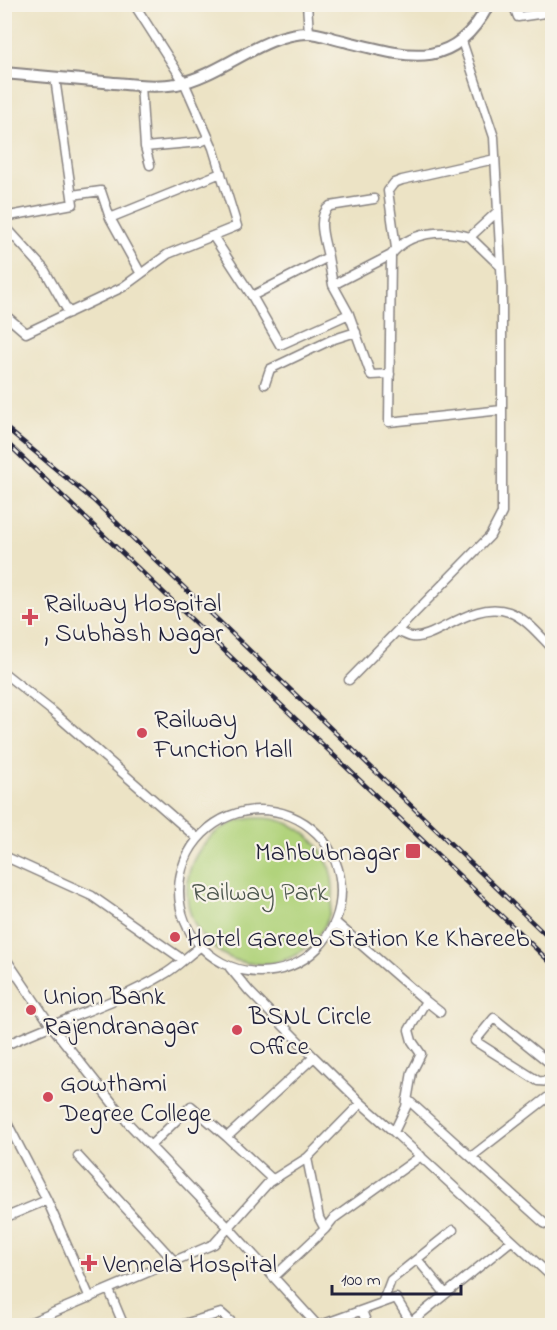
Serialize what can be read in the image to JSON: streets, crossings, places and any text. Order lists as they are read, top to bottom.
{
  "parks": ["Railway Park"],
  "places": {
    "health": ["Railway Hospital , Subhash Nagar", "Vennela Hospital"],
    "other": [
      "Railway Function Hall",
      "Hotel Gareeb Station Ke Khareeb",
      "Union Bank Rajendranagar",
      "BSNL Circle Office",
      "Gowthami Degree College"
    ],
    "transit": ["Mahbubnagar"]
  },
  "scale_bar": "100 m"
}
